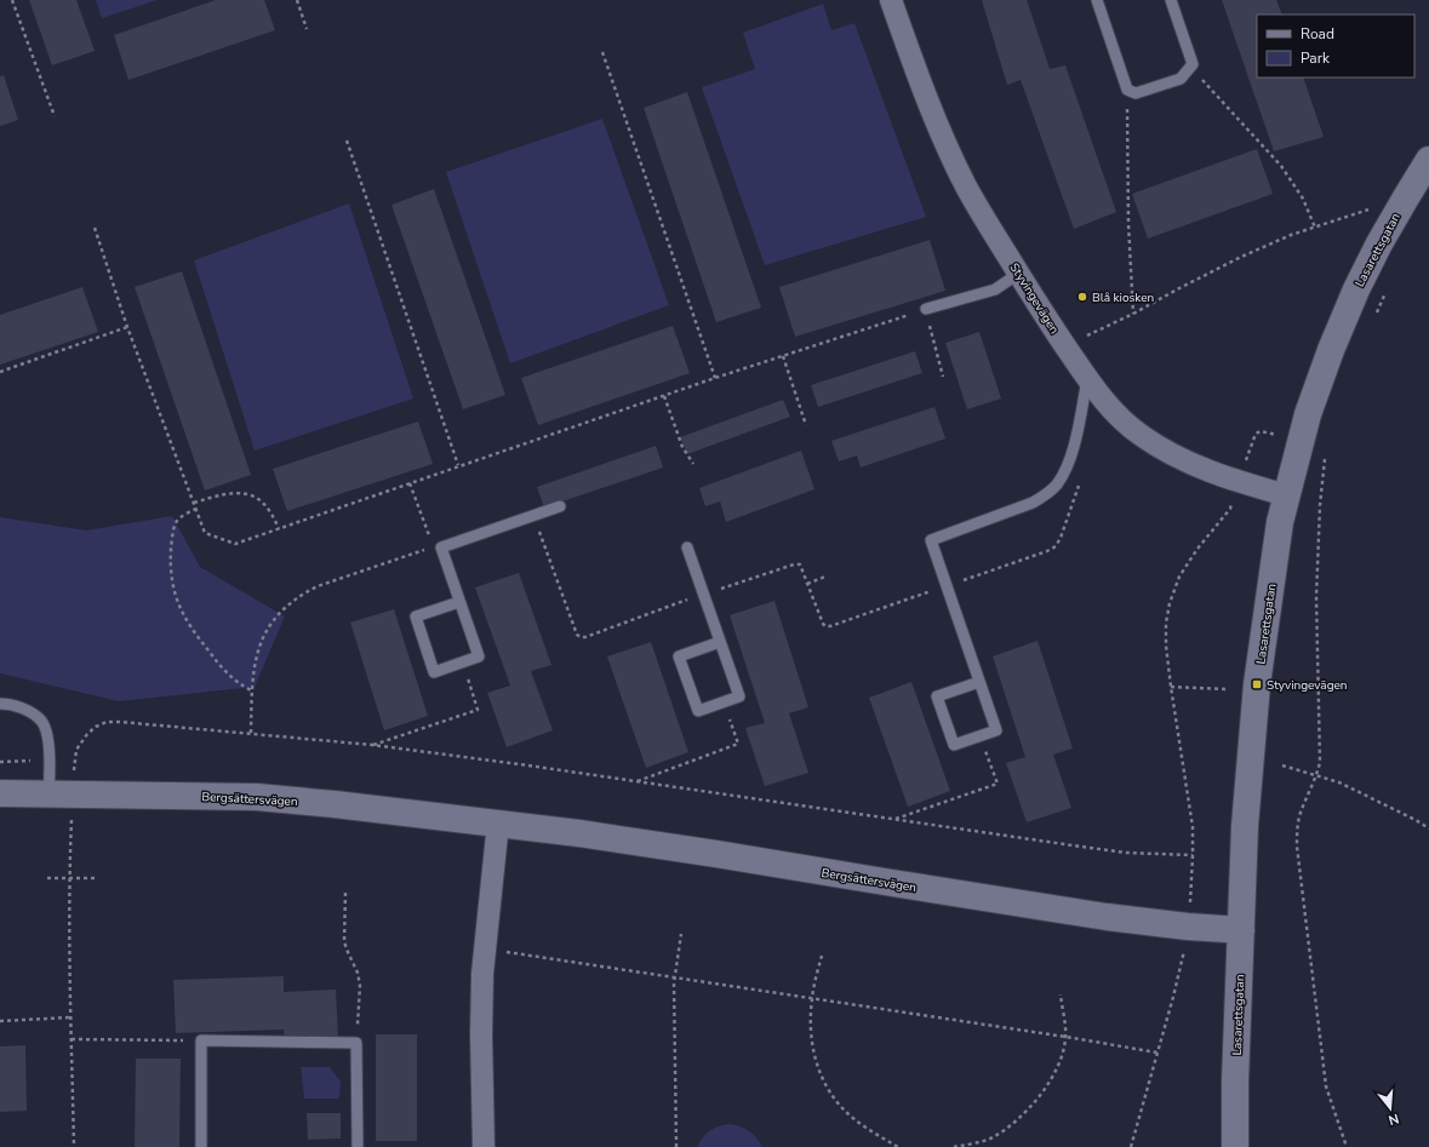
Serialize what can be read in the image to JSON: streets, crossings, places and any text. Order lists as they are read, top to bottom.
{
  "streets": {
    "street": ["Lasarettsgatan", "Styvingevägen", "Bergsättersvägen"]
  },
  "crossings": [
    ["Lasarettsgatan", "Styvingevägen"],
    ["Lasarettsgatan", "Bergsättersvägen"]
  ],
  "places": {
    "other": ["Blå kiosken"],
    "transit": ["Styvingevägen"]
  },
  "legend": ["Road", "Park"],
  "north": "bottom"
}
